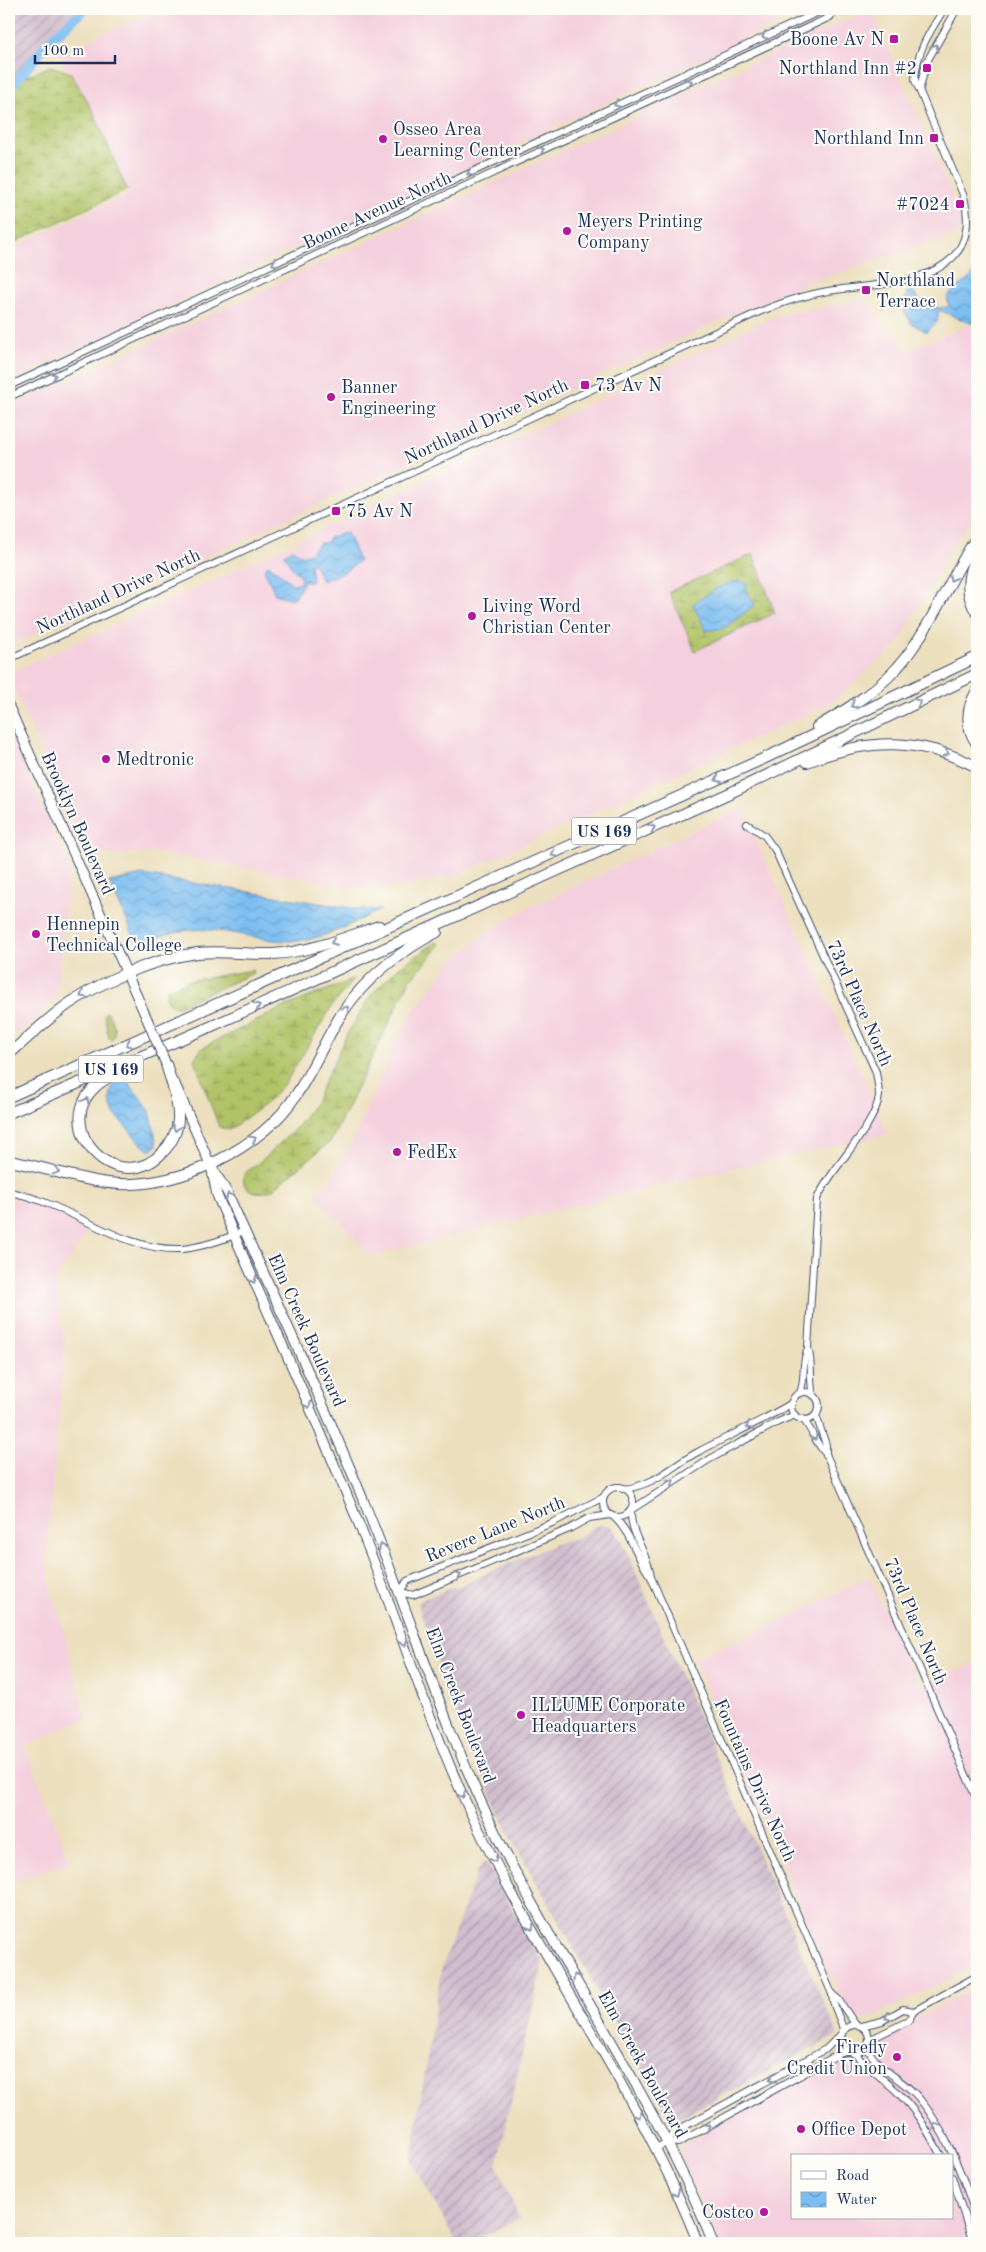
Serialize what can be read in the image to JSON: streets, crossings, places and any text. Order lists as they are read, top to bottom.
{
  "streets": {
    "highway": ["US 169"],
    "main road": ["Brooklyn Boulevard", "Elm Creek Boulevard"],
    "street": [
      "Boone Avenue North",
      "Northland Drive North",
      "73rd Place North",
      "Revere Lane North",
      "Fountains Drive North"
    ]
  },
  "crossings": [
    ["Brooklyn Boulevard", "Elm Creek Boulevard"],
    ["Elm Creek Boulevard", "Revere Lane North"],
    ["Revere Lane North", "Fountains Drive North"]
  ],
  "places": {
    "transit": [
      "Boone Av N",
      "Northland Inn #2",
      "Northland Inn",
      "#7024",
      "Northland Terrace",
      "73 Av N",
      "75 Av N"
    ],
    "other": [
      "Osseo Area Learning Center",
      "Meyers Printing Company",
      "Banner Engineering",
      "Living Word Christian Center",
      "Medtronic",
      "Hennepin Technical College",
      "FedEx",
      "ILLUME Corporate Headquarters",
      "Firefly Credit Union",
      "Office Depot",
      "Costco"
    ]
  },
  "legend": ["Road", "Water"],
  "scale_bar": "100 m"
}
